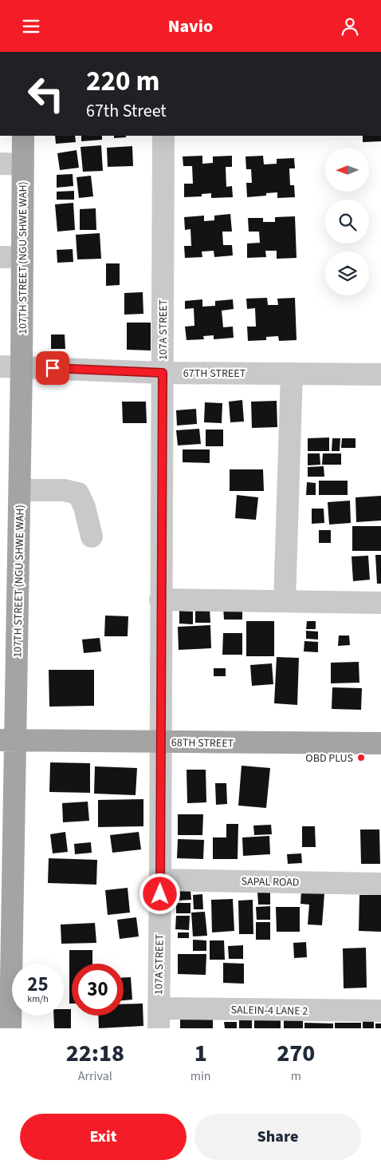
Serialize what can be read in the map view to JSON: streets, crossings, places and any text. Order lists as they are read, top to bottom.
{
  "streets": {
    "main road": ["107TH STREET (NGU SHWE WAH)", "68TH STREET"],
    "street": [
      "107A STREET",
      "67TH STREET",
      "SAPAL ROAD",
      "SALEIN-4 LANE 2"
    ]
  },
  "crossings": [
    ["107TH STREET (NGU SHWE WAH)", "67TH STREET"],
    ["107TH STREET (NGU SHWE WAH)", "68TH STREET"],
    ["107A STREET", "67TH STREET"],
    ["107A STREET", "68TH STREET"],
    ["107A STREET", "SAPAL ROAD"],
    ["107A STREET", "SALEIN-4 LANE 2"]
  ],
  "places": ["OBD PLUS"],
  "north": "left",
  "page": {
    "header": "Navio",
    "turn": ["220 m", "67th Street"],
    "speed": "25 km/h",
    "limit": "30",
    "eta": [
      "22:18",
      "Arrival",
      "1",
      "min",
      "270",
      "m"
    ],
    "buttons": ["Exit", "Share"]
  }
}
